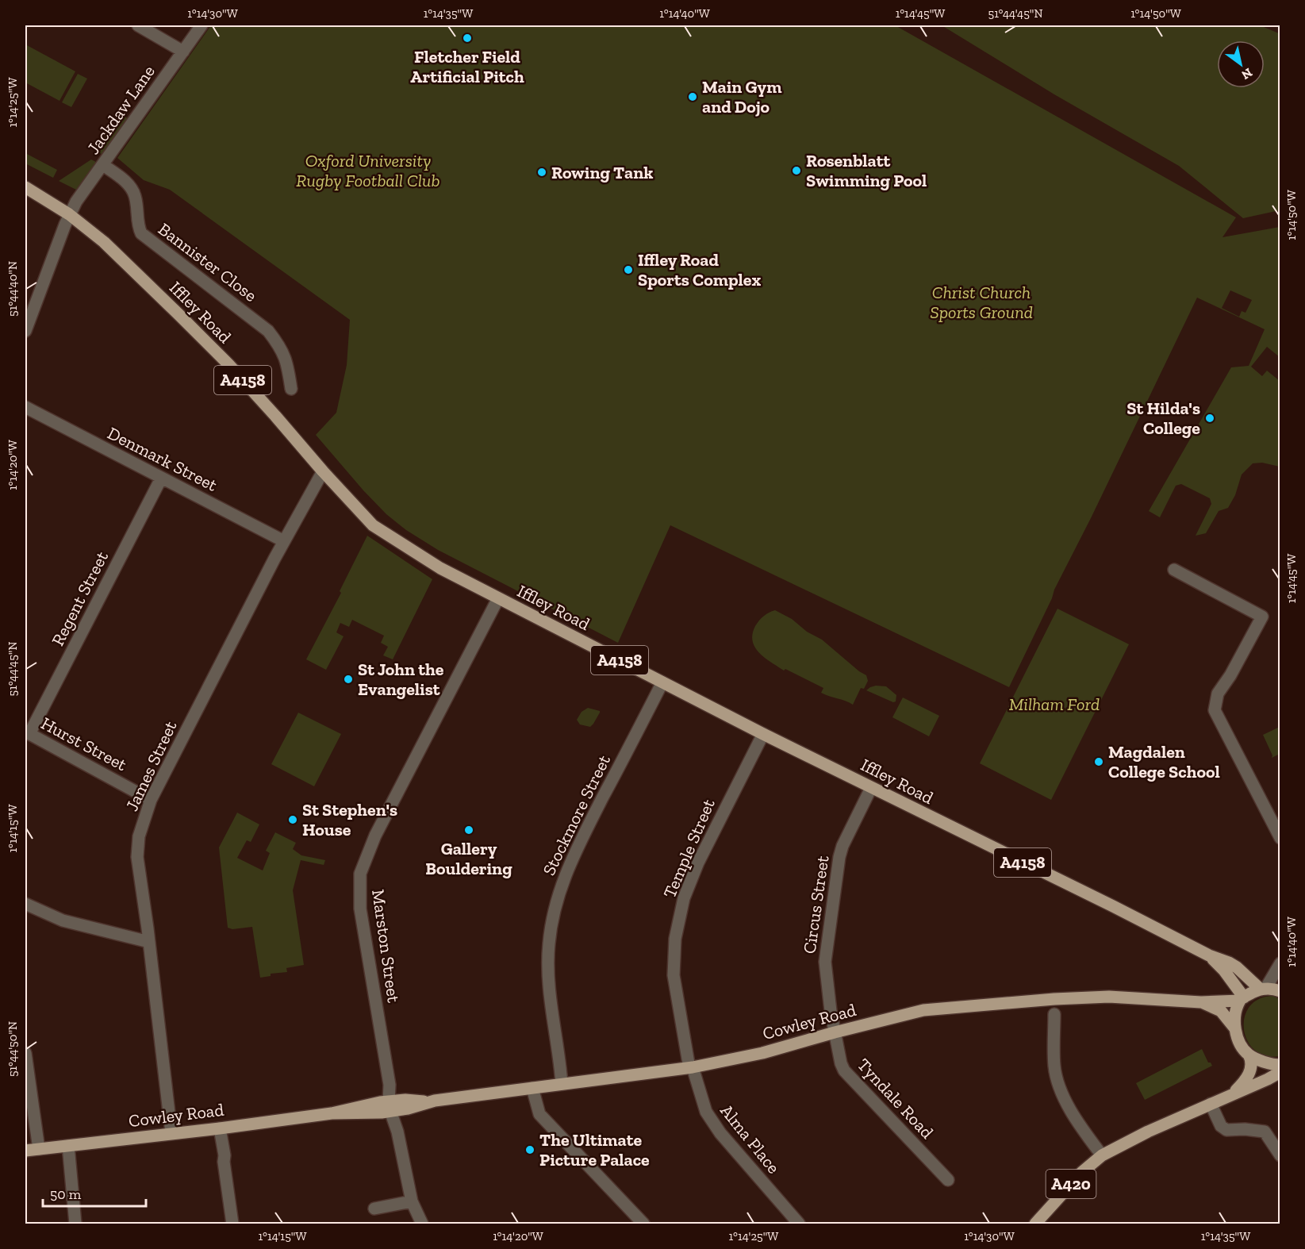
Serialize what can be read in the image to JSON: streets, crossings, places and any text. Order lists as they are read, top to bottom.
{
  "streets": {
    "main road": [
      "Iffley Road",
      "A4158",
      "Cowley Road",
      "A420"
    ],
    "street": [
      "Jackdaw Lane",
      "Bannister Close",
      "Denmark Street",
      "Regent Street",
      "Hurst Street",
      "James Street",
      "Stockmore Street",
      "Temple Street",
      "Circus Street",
      "Marston Street",
      "Tyndale Road",
      "Alma Place"
    ]
  },
  "crossings": [
    ["Jackdaw Lane", "Bannister Close"],
    ["Jackdaw Lane", "Iffley Road"],
    ["Iffley Road", "James Street"],
    ["Iffley Road", "Stockmore Street"],
    ["Iffley Road", "Temple Street"],
    ["Iffley Road", "Circus Street"],
    ["Iffley Road", "Marston Street"],
    ["Iffley Road", "Cowley Road"],
    ["Denmark Street", "Regent Street"],
    ["Denmark Street", "James Street"],
    ["Regent Street", "Hurst Street"],
    ["Hurst Street", "James Street"],
    ["James Street", "Cowley Road"],
    ["Stockmore Street", "Cowley Road"],
    ["Temple Street", "Cowley Road"],
    ["Temple Street", "Alma Place"],
    ["Circus Street", "Cowley Road"],
    ["Circus Street", "Tyndale Road"],
    ["Marston Street", "Cowley Road"],
    ["Cowley Road", "Tyndale Road"],
    ["Cowley Road", "Alma Place"],
    ["Cowley Road", "A420"]
  ],
  "parks": ["Oxford University Rugby Football Club", "Christ Church Sports Ground", "Milham Ford"],
  "places": [
    "Fletcher Field Artificial Pitch",
    "Main Gym and Dojo",
    "Rosenblatt Swimming Pool",
    "Rowing Tank",
    "Iffley Road Sports Complex",
    "St Hilda's College",
    "St John the Evangelist",
    "Magdalen College School",
    "St Stephen's House",
    "Gallery Bouldering",
    "The Ultimate Picture Palace"
  ],
  "scale_bar": "50 m",
  "north": "bottom right",
  "coordinates": [
    "1°14'30\"W",
    "1°14'35\"W",
    "1°14'40\"W",
    "1°14'45\"W",
    "51°44'45\"N",
    "1°14'50\"W",
    "1°14'25\"W",
    "51°44'40\"N",
    "1°14'20\"W",
    "1°14'15\"W",
    "51°44'50\"N"
  ]
}
